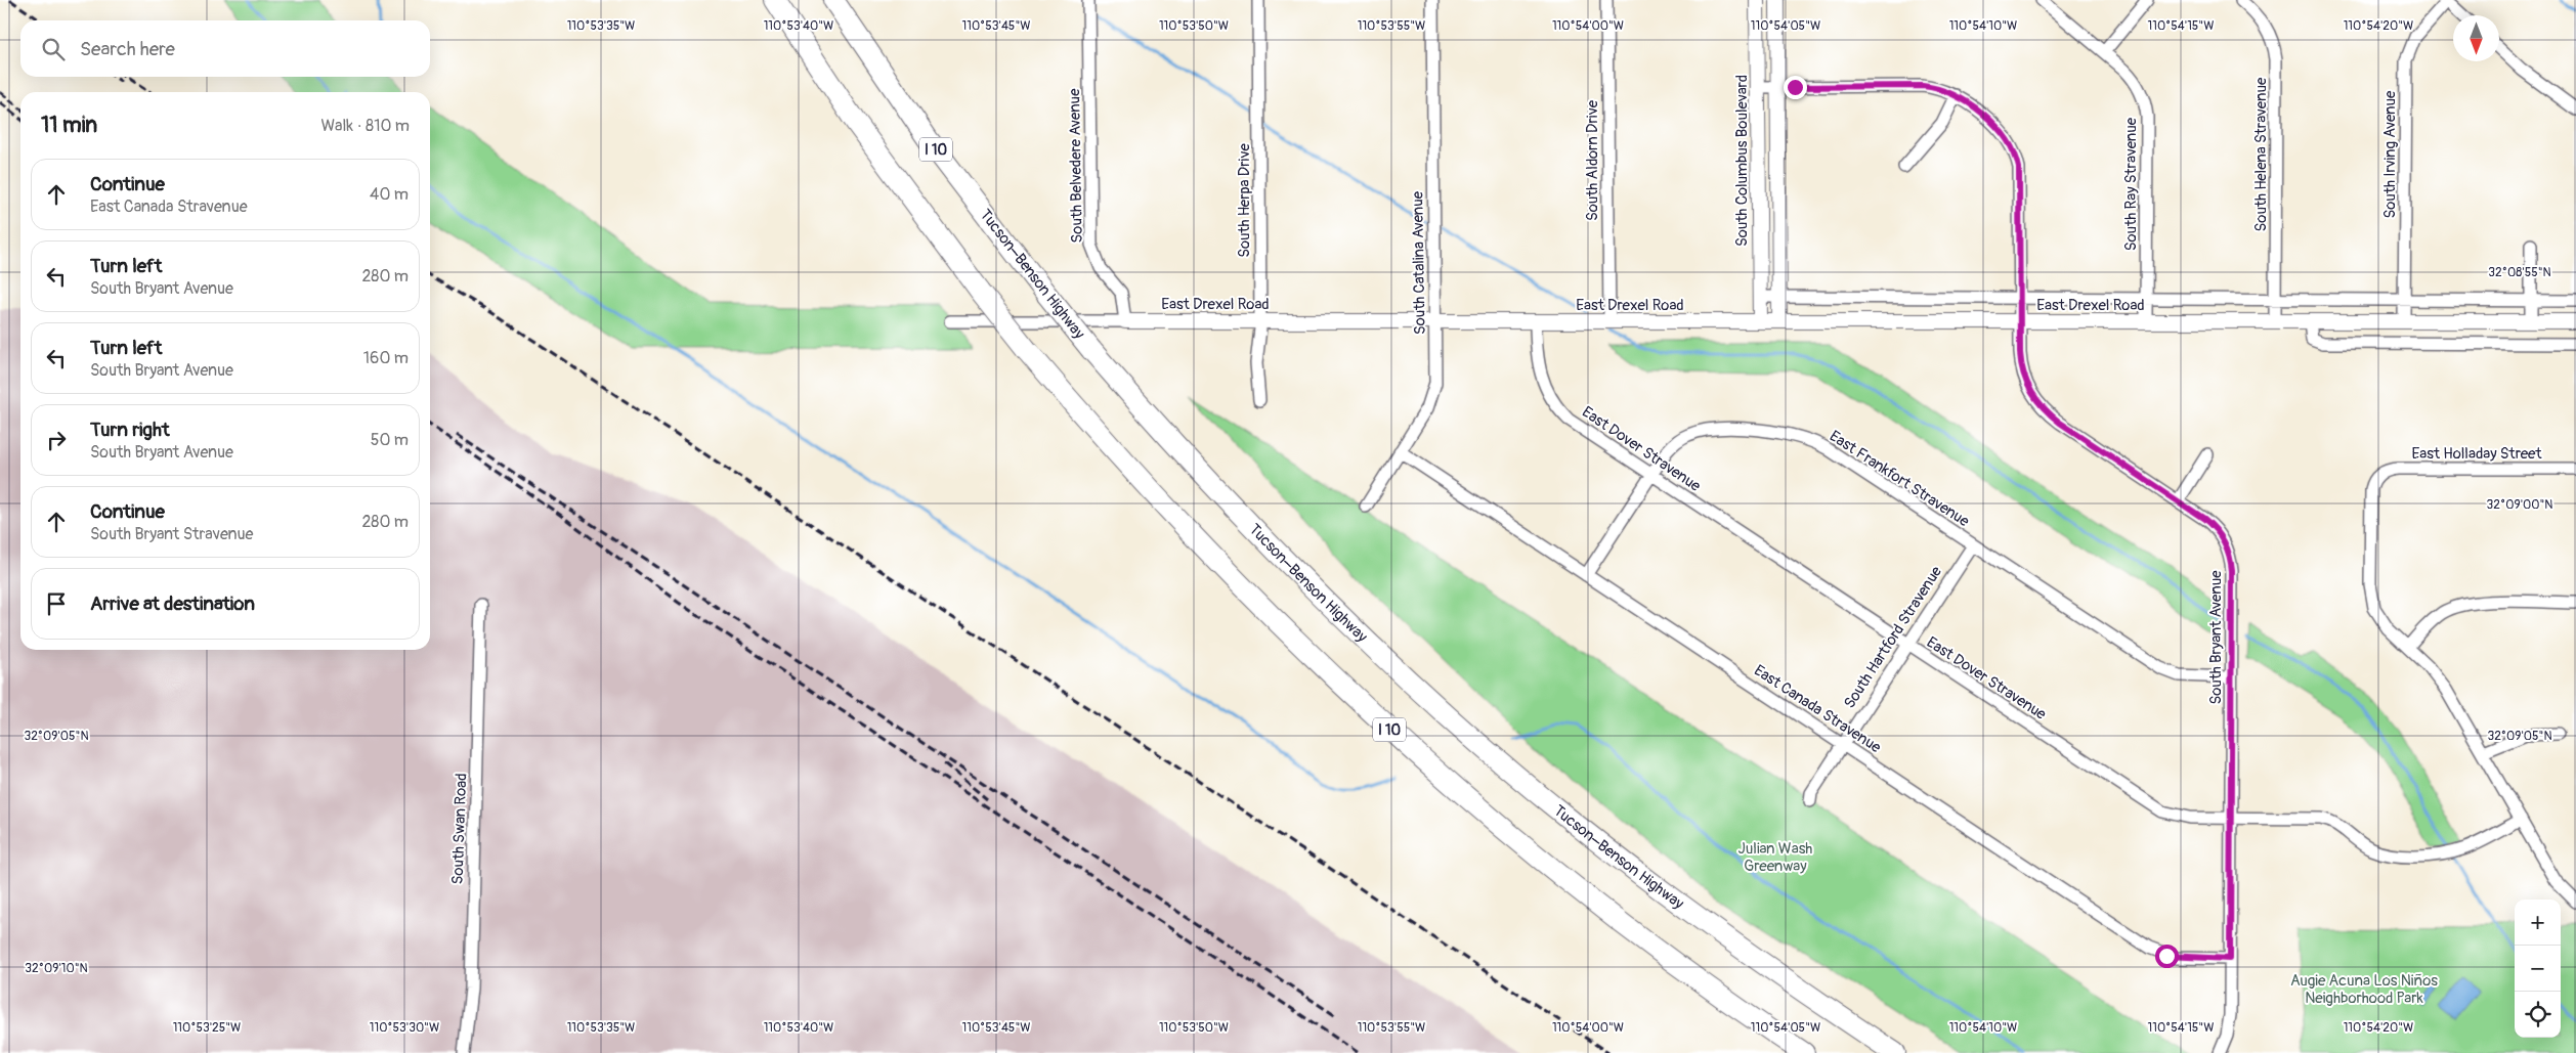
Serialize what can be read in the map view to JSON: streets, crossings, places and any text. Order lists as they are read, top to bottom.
{
  "streets": {
    "highway": ["I 10", "Tucson–Benson Highway"],
    "street": [
      "South Helena Stravenue",
      "South Irving Avenue",
      "South Aldorn Drive",
      "South Columbus Boulevard",
      "South Belvedere Avenue",
      "South Ray Stravenue",
      "South Herpa Drive",
      "South Catalina Avenue",
      "East Drexel Road",
      "East Dover Stravenue",
      "East Holladay Street",
      "East Frankfort Stravenue",
      "South Hartford Stravenue",
      "South Bryant Avenue",
      "East Canada Stravenue",
      "South Swan Road"
    ]
  },
  "crossings": [
    ["South Helena Stravenue", "East Drexel Road"],
    ["South Irving Avenue", "East Drexel Road"],
    ["South Aldorn Drive", "East Drexel Road"],
    ["South Columbus Boulevard", "East Drexel Road"],
    ["South Columbus Boulevard", "South Bryant Avenue"],
    ["South Belvedere Avenue", "East Drexel Road"],
    ["South Ray Stravenue", "East Drexel Road"],
    ["South Herpa Drive", "East Drexel Road"],
    ["South Catalina Avenue", "East Drexel Road"],
    ["South Catalina Avenue", "East Canada Stravenue"],
    ["East Drexel Road", "East Dover Stravenue"],
    ["East Drexel Road", "South Bryant Avenue"],
    ["East Dover Stravenue", "East Frankfort Stravenue"],
    ["East Dover Stravenue", "South Hartford Stravenue"],
    ["East Dover Stravenue", "South Bryant Avenue"],
    ["East Frankfort Stravenue", "South Hartford Stravenue"],
    ["East Frankfort Stravenue", "South Bryant Avenue"],
    ["East Frankfort Stravenue", "East Canada Stravenue"],
    ["South Hartford Stravenue", "East Canada Stravenue"],
    ["South Bryant Avenue", "East Canada Stravenue"]
  ],
  "parks": ["Julian Wash Greenway", "Augie Acuna Los Niños Neighborhood Park"],
  "north": "bottom",
  "page": {
    "search": "Search here",
    "heading": ["11 min", "Walk · 810 m"],
    "list": [
      ["Continue", "East Canada Stravenue", "40 m"],
      ["Turn left", "South Bryant Avenue", "280 m"],
      ["Turn left", "South Bryant Avenue", "160 m"],
      ["Turn right", "South Bryant Avenue", "50 m"],
      ["Continue", "South Bryant Stravenue", "280 m"],
      "Arrive at destination"
    ],
    "map_buttons": ["+", "−"]
  },
  "coordinates": [
    "110°53'35\"W",
    "110°53'40\"W",
    "110°53'45\"W",
    "110°53'50\"W",
    "110°53'55\"W",
    "110°54'00\"W",
    "110°54'05\"W",
    "110°54'10\"W",
    "110°54'15\"W",
    "110°54'20\"W",
    "32°08'55\"N",
    "32°09'00\"N",
    "32°09'05\"N",
    "32°09'10\"N",
    "110°53'25\"W",
    "110°53'30\"W"
  ]
}
